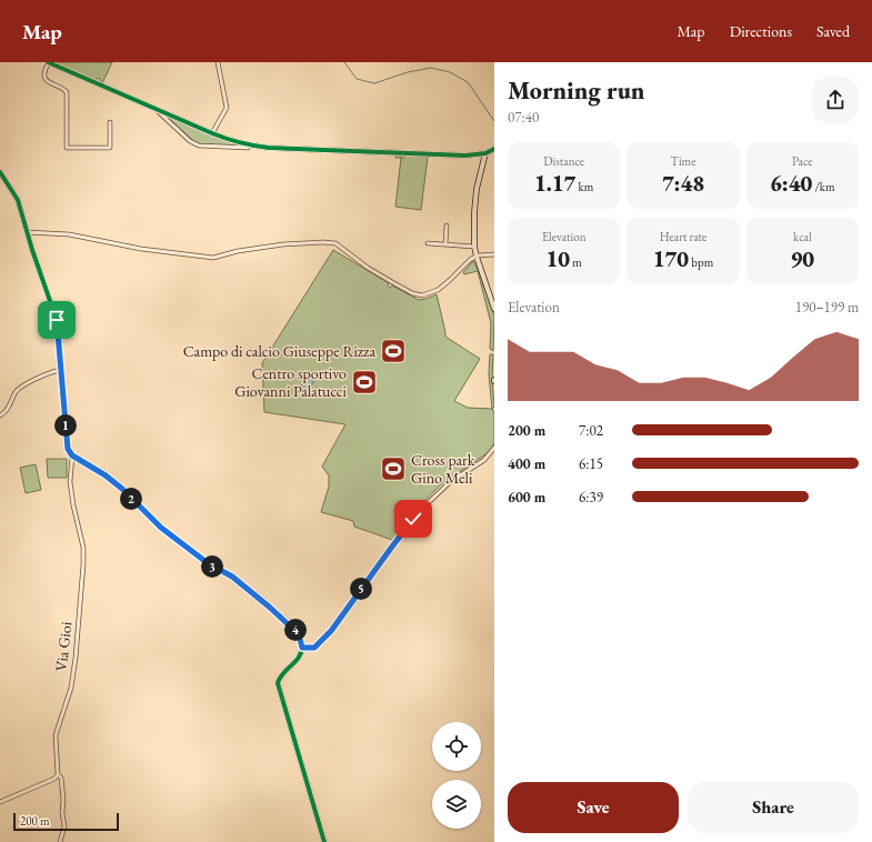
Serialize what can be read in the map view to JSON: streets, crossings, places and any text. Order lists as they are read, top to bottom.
{
  "streets": {
    "street": ["Via Gioi"]
  },
  "places": {
    "sports": ["Campo di calcio Giuseppe Rizza", "Centro sportivo Giovanni Palatucci", "Cross park Gino Meli"]
  },
  "scale_bar": "200 m",
  "page": {
    "header": "Map",
    "nav": ["Map", "Directions", "Saved"],
    "heading": ["Morning run", "07:40"],
    "stats": [
      ["Distance", "1.17 km"],
      ["Time", "7:48"],
      ["Pace", "6:40 /km"],
      ["Elevation", "10 m"],
      ["Heart rate", "170 bpm"],
      ["kcal", "90"]
    ],
    "chart": ["Elevation", "190–199 m"],
    "list": [
      {
        "name": "200 m",
        "note": "7:02"
      },
      {
        "name": "400 m",
        "note": "6:15"
      },
      {
        "name": "600 m",
        "note": "6:39"
      }
    ],
    "pins": [
      "1",
      "2",
      "3",
      "5",
      "4"
    ],
    "buttons": ["Save", "Share"],
    "scale": "200 m"
  }
}
